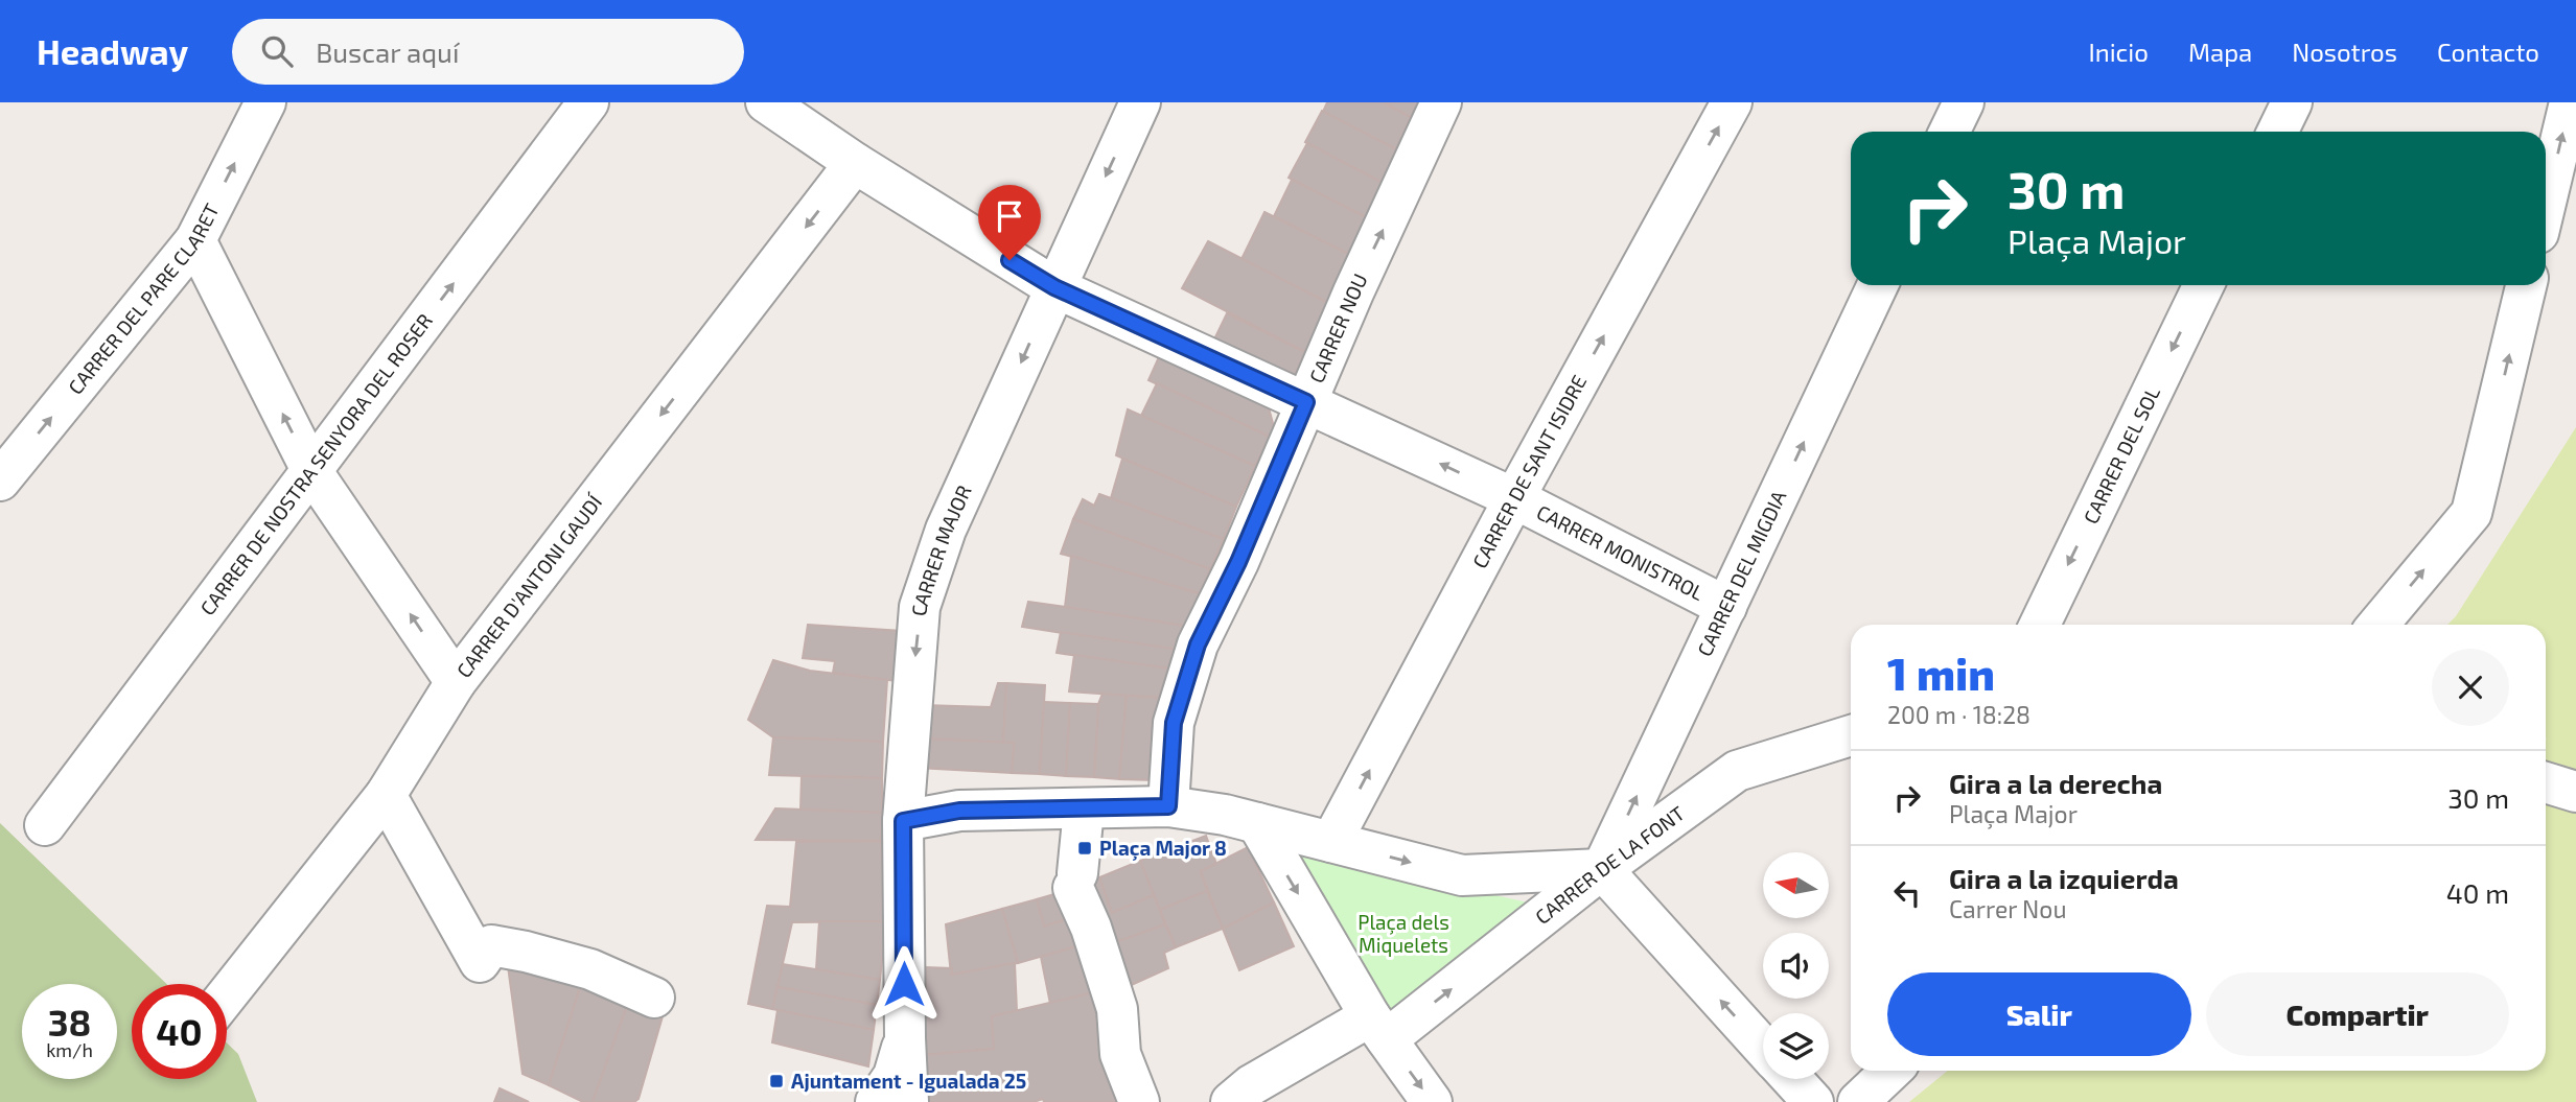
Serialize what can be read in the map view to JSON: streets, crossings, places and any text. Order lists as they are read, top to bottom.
{
  "streets": {
    "street": [
      "CARRER DEL PARE CLARET",
      "CARRER NOU",
      "CARRER DEL SOL",
      "CARRER DE NOSTRA SENYORA DEL ROSER",
      "CARRER DE SANT ISIDRE",
      "CARRER MAJOR",
      "CARRER MONISTROL",
      "CARRER DEL MIGDIA",
      "CARRER D'ANTONI GAUDÍ",
      "CARRER DE LA FONT"
    ]
  },
  "crossings": [
    ["CARRER NOU", "CARRER MONISTROL"],
    ["CARRER DE SANT ISIDRE", "CARRER MONISTROL"],
    ["CARRER MAJOR", "CARRER MONISTROL"],
    ["CARRER MONISTROL", "CARRER DEL MIGDIA"],
    ["CARRER MONISTROL", "CARRER D'ANTONI GAUDÍ"],
    ["CARRER DEL MIGDIA", "CARRER DE LA FONT"]
  ],
  "one_way": [
    "CARRER DEL PARE CLARET",
    "CARRER NOU",
    "CARRER DE NOSTRA SENYORA DEL ROSER",
    "CARRER DE SANT ISIDRE",
    "CARRER MAJOR",
    "CARRER DEL MIGDIA",
    "CARRER D'ANTONI GAUDÍ",
    "CARRER DE LA FONT"
  ],
  "parks": ["Plaça dels Miquelets"],
  "places": {
    "transit": ["Plaça Major 8", "Ajuntament - Igualada 25"]
  },
  "north": "left",
  "page": {
    "header": "Headway",
    "search": "Buscar aquí",
    "nav": [
      "Inicio",
      "Mapa",
      "Nosotros",
      "Contacto"
    ],
    "turn": ["30 m", "Plaça Major"],
    "heading": ["1 min", "200 m · 18:28"],
    "list": [
      {
        "name": "Gira a la derecha",
        "note": "Plaça Major",
        "value": "30 m"
      },
      {
        "name": "Gira a la izquierda",
        "note": "Carrer Nou",
        "value": "40 m"
      }
    ],
    "buttons": ["Salir", "Compartir"],
    "speed": "38 km/h",
    "limit": "40"
  }
}
